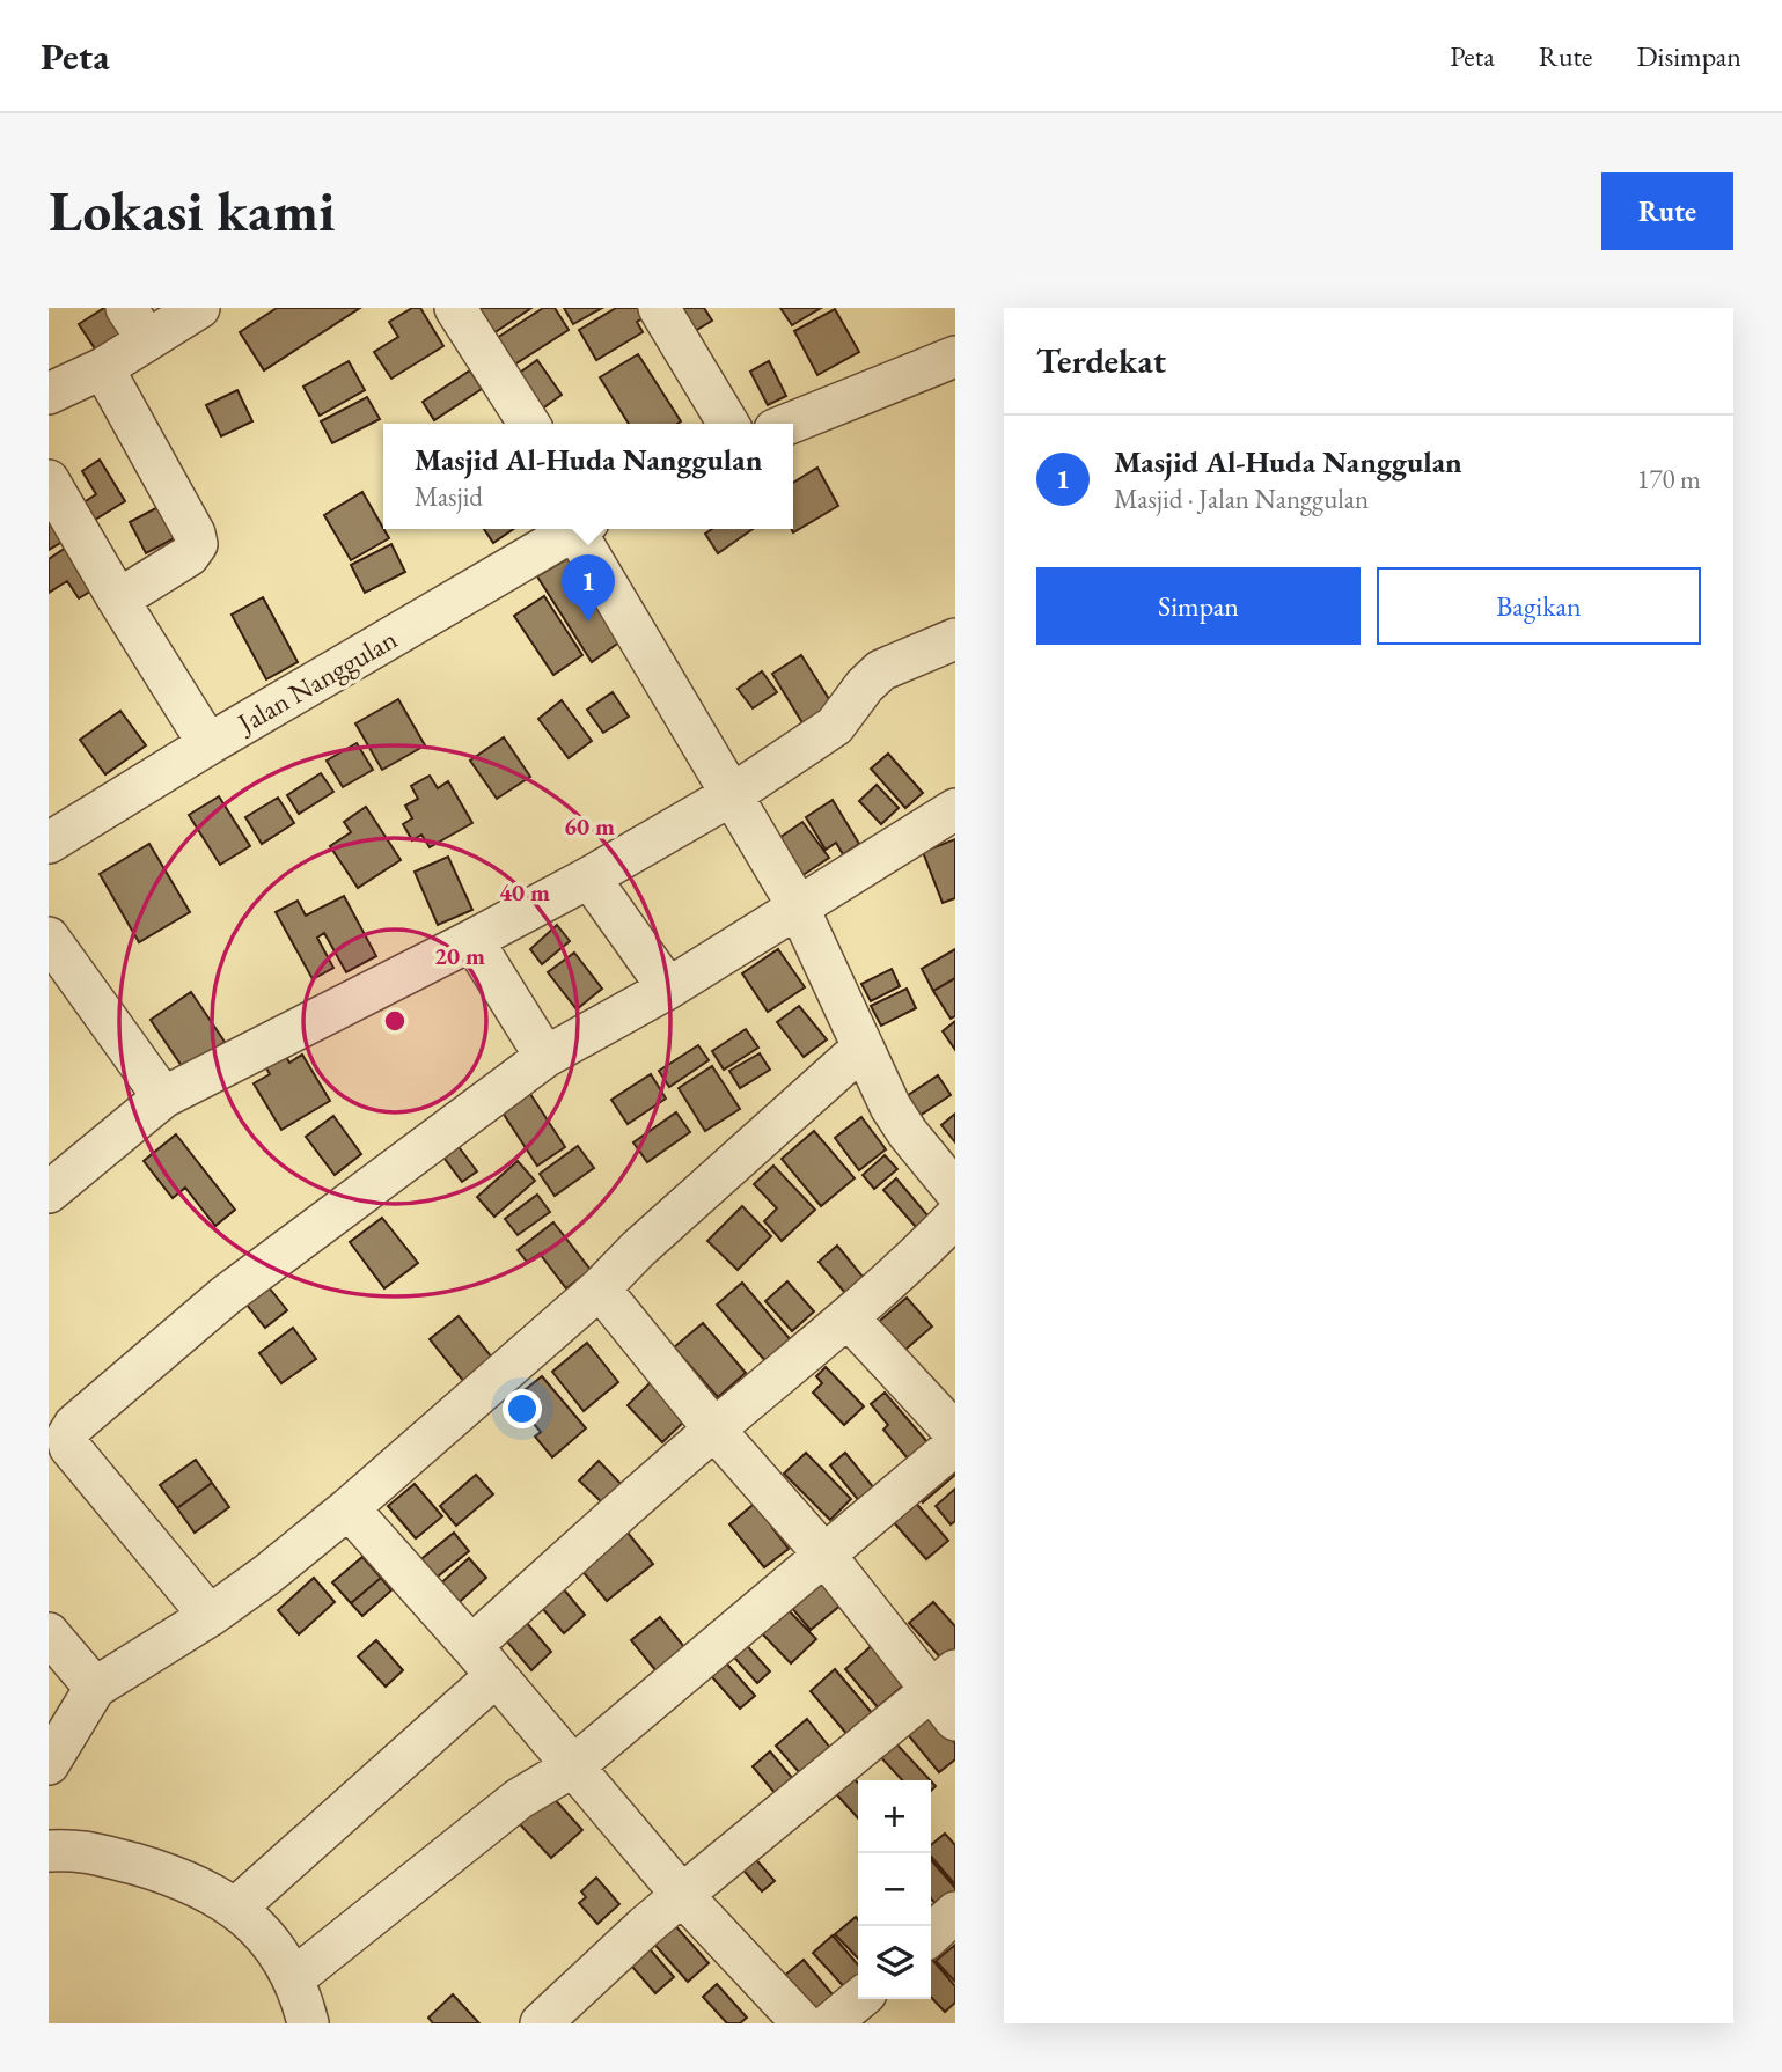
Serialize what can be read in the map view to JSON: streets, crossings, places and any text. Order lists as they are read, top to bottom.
{
  "streets": {
    "street": ["Jalan Nanggulan"]
  },
  "page": {
    "header": "Peta",
    "nav": ["Peta", "Rute", "Disimpan"],
    "buttons": [
      "Rute",
      ["Simpan", "Bagikan"]
    ],
    "title": "Lokasi kami",
    "heading": "Terdekat",
    "list": [
      {
        "mark": "1",
        "name": "Masjid Al-Huda Nanggulan",
        "note": "Masjid · Jalan Nanggulan",
        "value": "170 m"
      }
    ],
    "popup": ["Masjid Al-Huda Nanggulan", "Masjid"],
    "pins": "1",
    "map_buttons": ["+", "−"]
  },
  "rings": ["60 m", "40 m", "20 m"]
}
